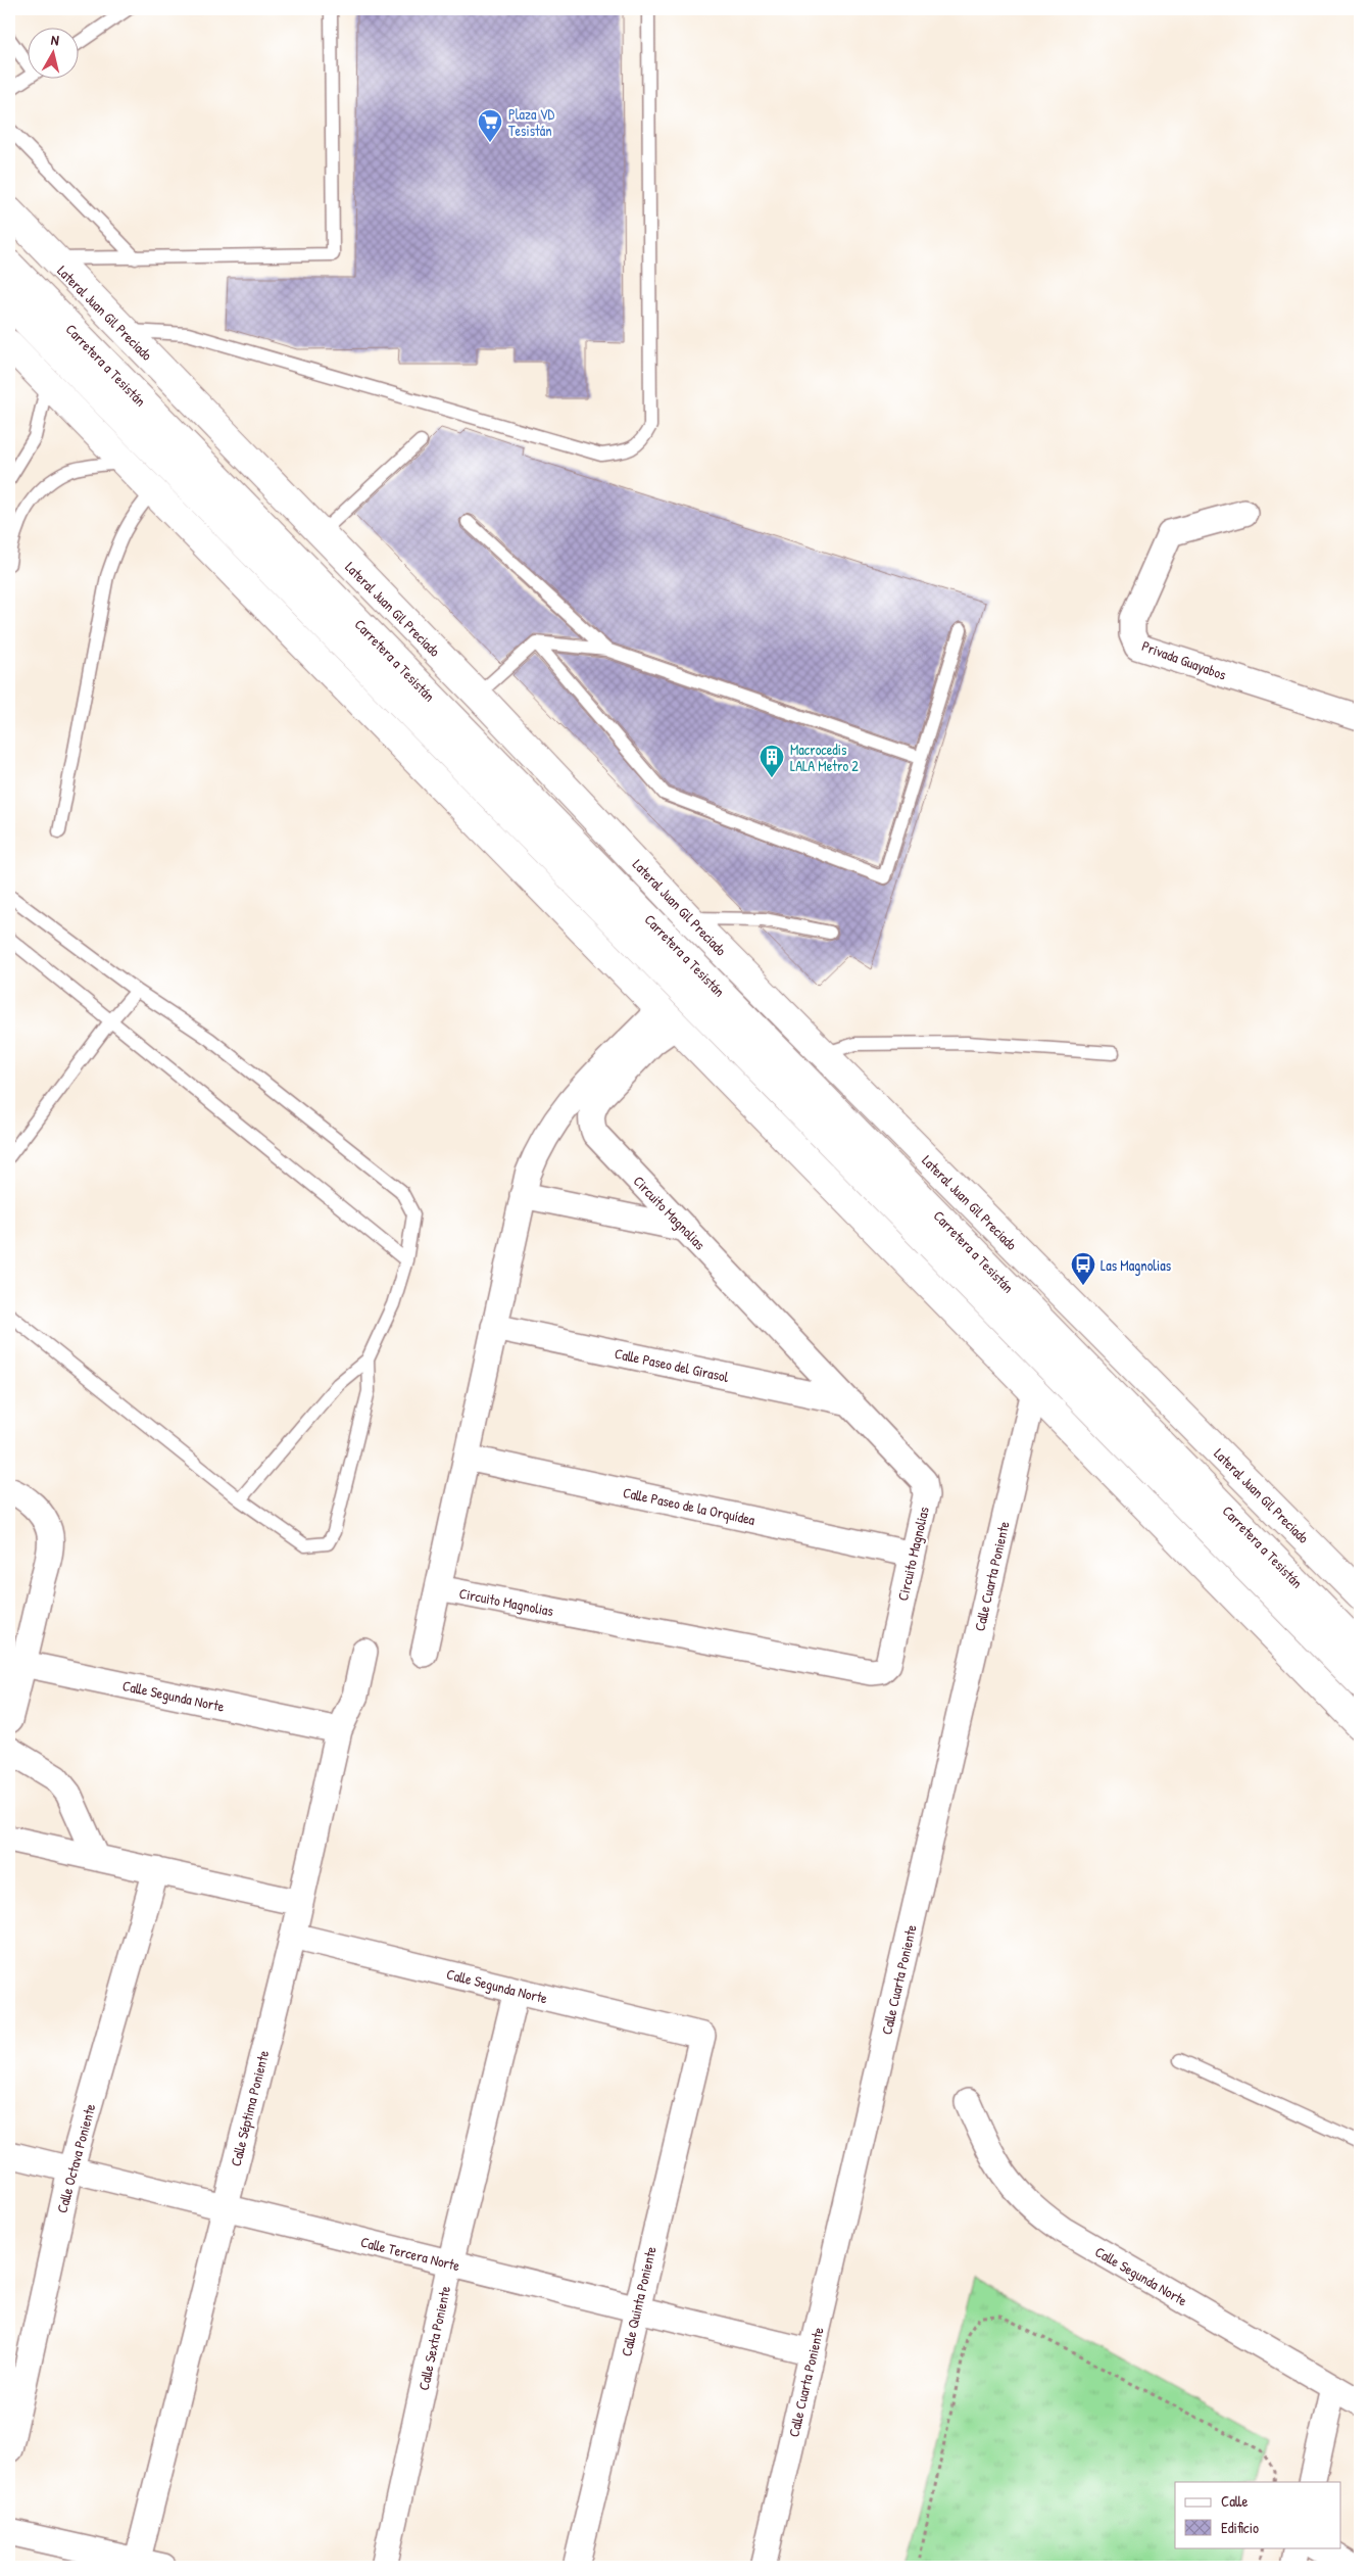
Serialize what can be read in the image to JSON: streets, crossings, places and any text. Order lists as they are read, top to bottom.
{
  "streets": {
    "main road": ["Lateral Juan Gil Preciado", "Carretera a Tesistán"],
    "street": [
      "Privada Guayabos",
      "Circuito Magnolias",
      "Calle Paseo del Girasol",
      "Calle Paseo de la Orquídea",
      "Calle Cuarta Poniente",
      "Calle Segunda Norte",
      "Calle Séptima Poniente",
      "Calle Octava Poniente",
      "Calle Tercera Norte",
      "Calle Quinta Poniente",
      "Calle Sexta Poniente"
    ]
  },
  "crossings": [
    ["Circuito Magnolias", "Calle Paseo del Girasol"],
    ["Circuito Magnolias", "Calle Paseo de la Orquídea"],
    ["Calle Cuarta Poniente", "Calle Tercera Norte"],
    ["Calle Segunda Norte", "Calle Séptima Poniente"],
    ["Calle Segunda Norte", "Calle Quinta Poniente"],
    ["Calle Segunda Norte", "Calle Sexta Poniente"],
    ["Calle Séptima Poniente", "Calle Tercera Norte"],
    ["Calle Octava Poniente", "Calle Tercera Norte"],
    ["Calle Tercera Norte", "Calle Quinta Poniente"],
    ["Calle Tercera Norte", "Calle Sexta Poniente"]
  ],
  "places": {
    "supermarket": ["Plaza VD Tesistán"],
    "building": ["Macrocedis LALA Metro 2"],
    "bus stop": ["Las Magnolias"]
  },
  "legend": ["Calle", "Edificio"],
  "north": "top"
}
